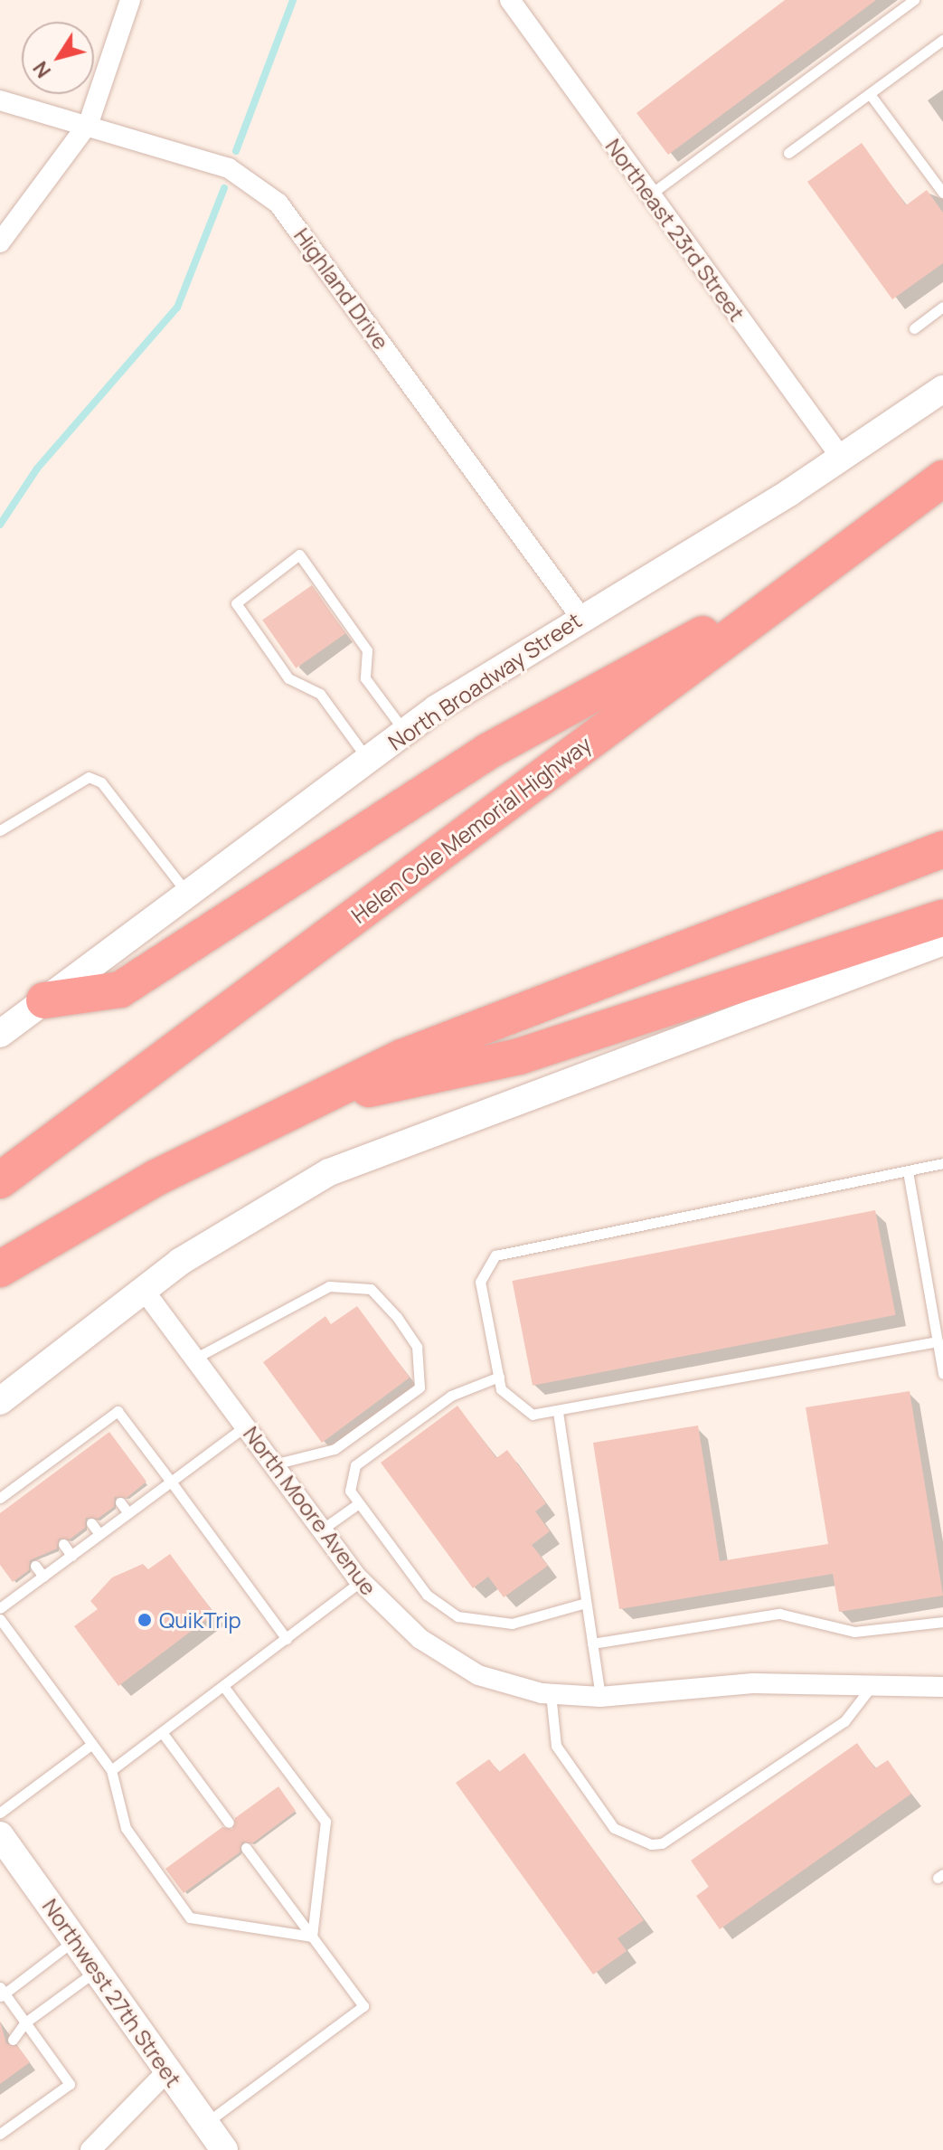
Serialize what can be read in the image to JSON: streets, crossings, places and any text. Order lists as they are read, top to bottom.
{
  "streets": {
    "highway": ["Helen Cole Memorial Highway"],
    "main road": ["North Broadway Street", "Northwest 27th Street"],
    "street": ["Northeast 23rd Street", "Highland Drive", "North Moore Avenue"]
  },
  "crossings": [
    ["Northeast 23rd Street", "North Broadway Street"],
    ["Highland Drive", "North Broadway Street"]
  ],
  "places": ["QuikTrip"],
  "north": "bottom left"
}
